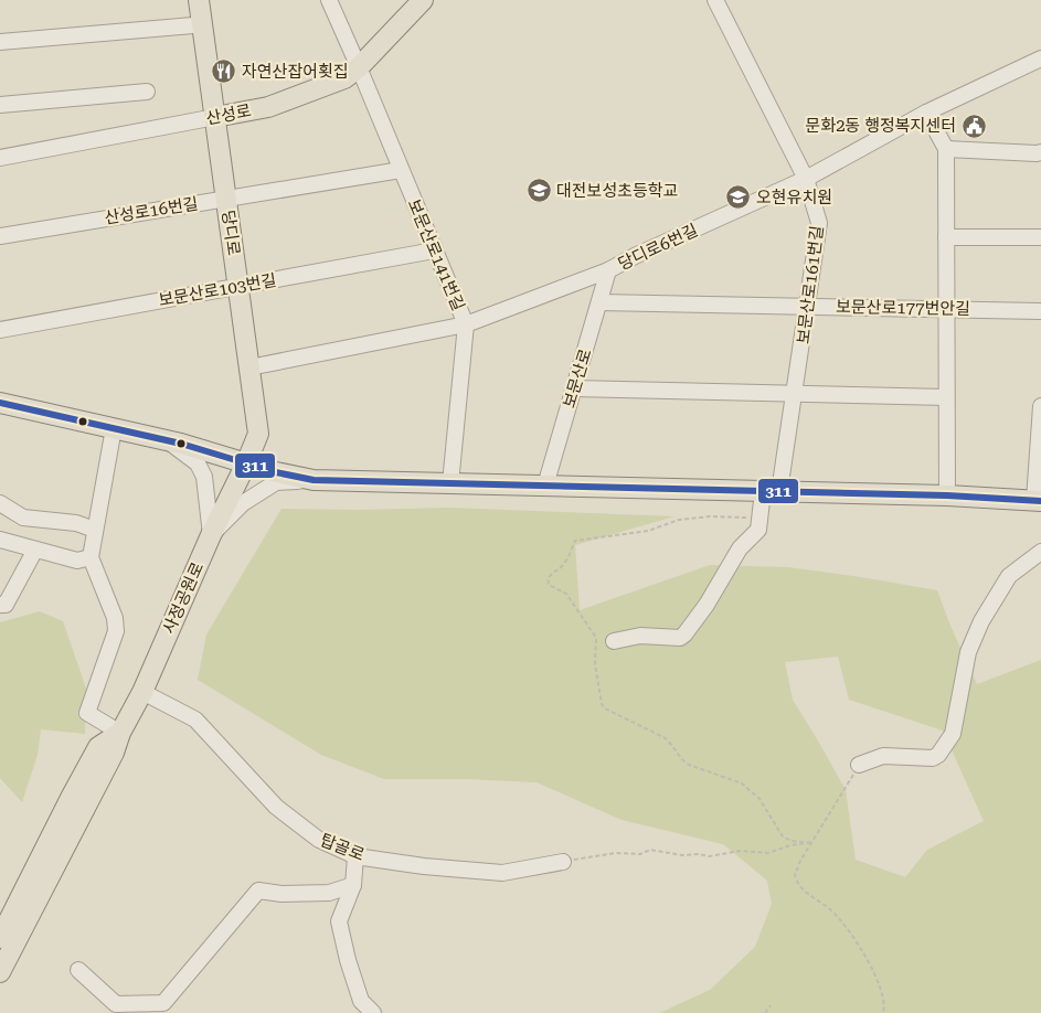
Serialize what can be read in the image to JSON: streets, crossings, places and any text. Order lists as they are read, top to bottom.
{
  "streets": {
    "main road": ["산성로", "당디로", "사정공원로"],
    "street": [
      "산성로16번길",
      "당디로6번길",
      "보문산로141번길",
      "보문산로161번길",
      "보문산로103번길",
      "보문산로177번안길",
      "보문산로",
      "탑골로"
    ]
  },
  "crossings": [
    ["산성로", "당디로"],
    ["산성로", "보문산로141번길"],
    ["산성로16번길", "당디로"],
    ["산성로16번길", "보문산로141번길"],
    ["당디로", "당디로6번길"],
    ["당디로", "보문산로103번길"],
    ["당디로", "사정공원로"],
    ["당디로6번길", "보문산로141번길"],
    ["당디로6번길", "보문산로161번길"],
    ["당디로6번길", "보문산로"],
    ["보문산로141번길", "보문산로103번길"],
    ["보문산로161번길", "보문산로177번안길"],
    ["보문산로177번안길", "보문산로"],
    ["사정공원로", "탑골로"]
  ],
  "places": {
    "restaurant": ["자연산잡어횟집"],
    "public building": ["문화2동 행정복지센터"],
    "school or university": ["대전보성초등학교", "오현유치원"]
  },
  "lines": ["transit line 311"]
}
